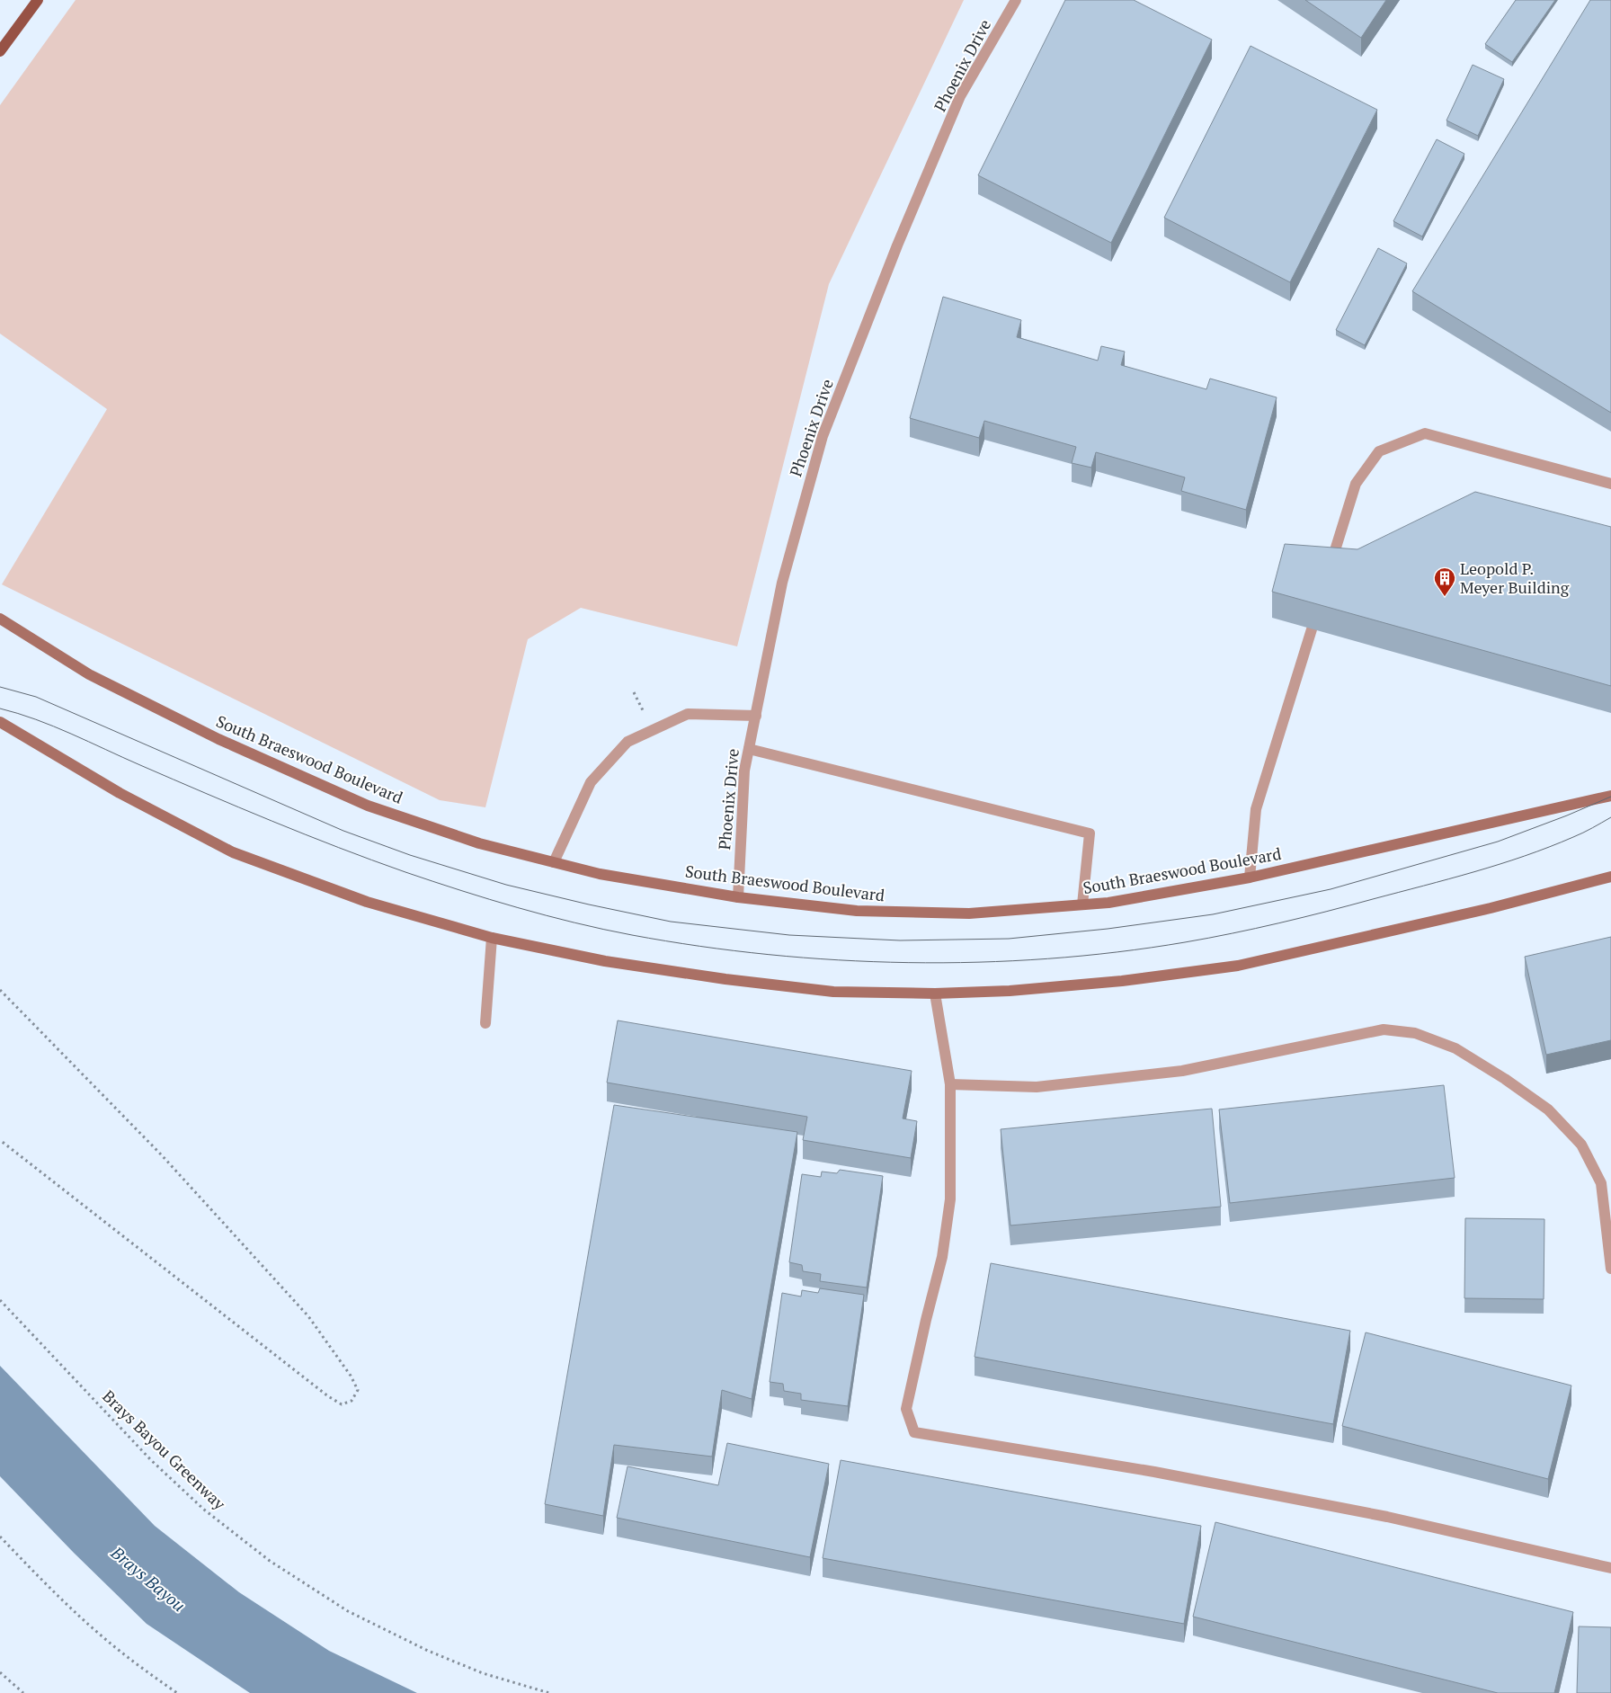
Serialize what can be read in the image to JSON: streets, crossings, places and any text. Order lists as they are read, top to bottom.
{
  "streets": {
    "main road": ["South Braeswood Boulevard"],
    "street": ["Phoenix Drive"],
    "path": ["Brays Bayou Greenway"]
  },
  "crossings": [
    ["Phoenix Drive", "South Braeswood Boulevard"]
  ],
  "water": ["Brays Bayou"],
  "places": {
    "building": ["Leopold P. Meyer Building"]
  }
}
